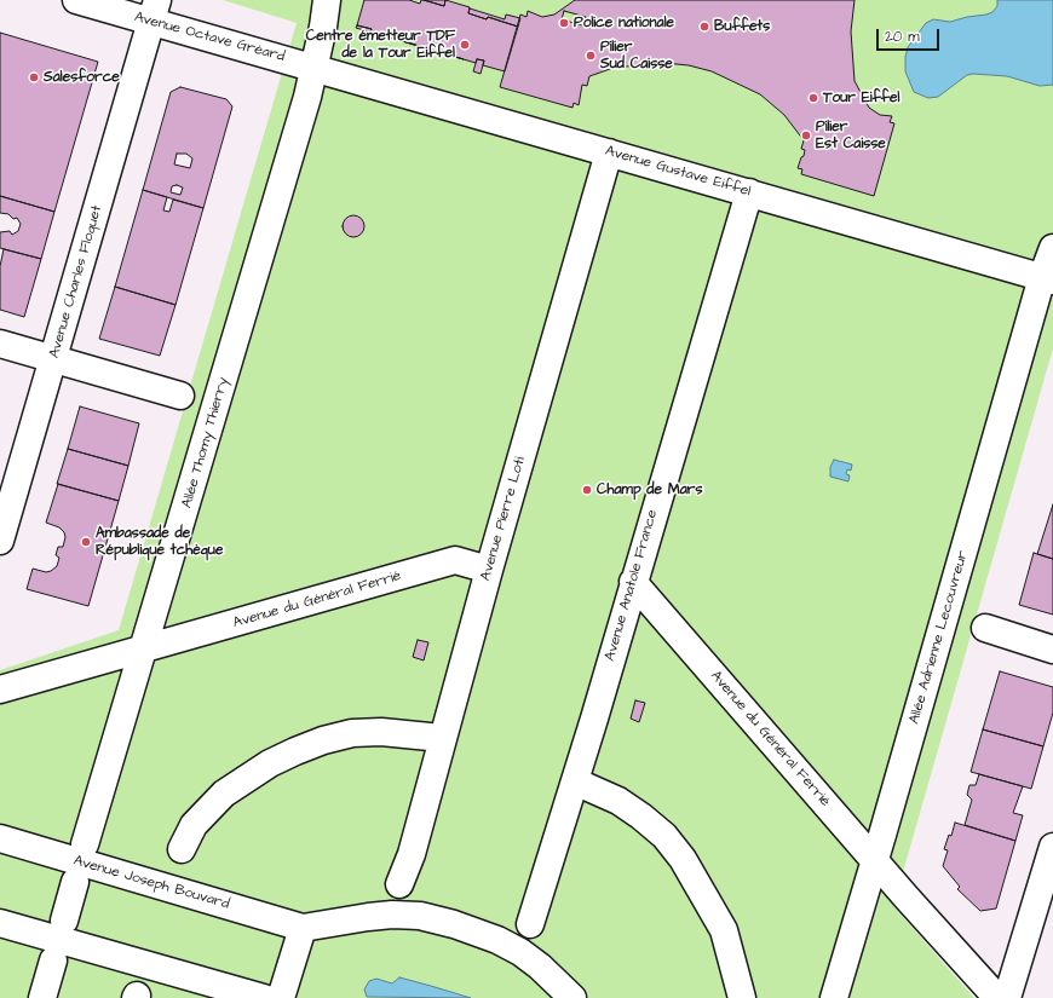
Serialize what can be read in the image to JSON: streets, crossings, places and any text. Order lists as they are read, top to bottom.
{
  "streets": {
    "street": [
      "Avenue Octave Gréard",
      "Avenue Gustave Eiffel",
      "Avenue Charles Floquet",
      "Allée Thomy Thierry",
      "Avenue Pierre Loti",
      "Avenue Anatole France",
      "Avenue du Général Ferrié",
      "Allée Adrienne Lecouvreur",
      "Avenue Joseph Bouvard"
    ]
  },
  "crossings": [
    ["Avenue Octave Gréard", "Avenue Gustave Eiffel"],
    ["Avenue Octave Gréard", "Avenue Charles Floquet"],
    ["Avenue Octave Gréard", "Allée Thomy Thierry"],
    ["Avenue Gustave Eiffel", "Allée Thomy Thierry"],
    ["Avenue Gustave Eiffel", "Avenue Pierre Loti"],
    ["Avenue Gustave Eiffel", "Avenue Anatole France"],
    ["Avenue Gustave Eiffel", "Allée Adrienne Lecouvreur"],
    ["Allée Thomy Thierry", "Avenue du Général Ferrié"],
    ["Avenue Pierre Loti", "Avenue du Général Ferrié"],
    ["Avenue Anatole France", "Avenue du Général Ferrié"],
    ["Avenue du Général Ferrié", "Allée Adrienne Lecouvreur"]
  ],
  "places": [
    "Police nationale",
    "Buffets",
    "Centre émetteur TDF de la Tour Eiffel",
    "Pilier Sud Caisse",
    "Salesforce",
    "Tour Eiffel",
    "Pilier Est Caisse",
    "Champ de Mars",
    "Ambassade de République tchèque"
  ],
  "scale_bar": "20 m"
}
